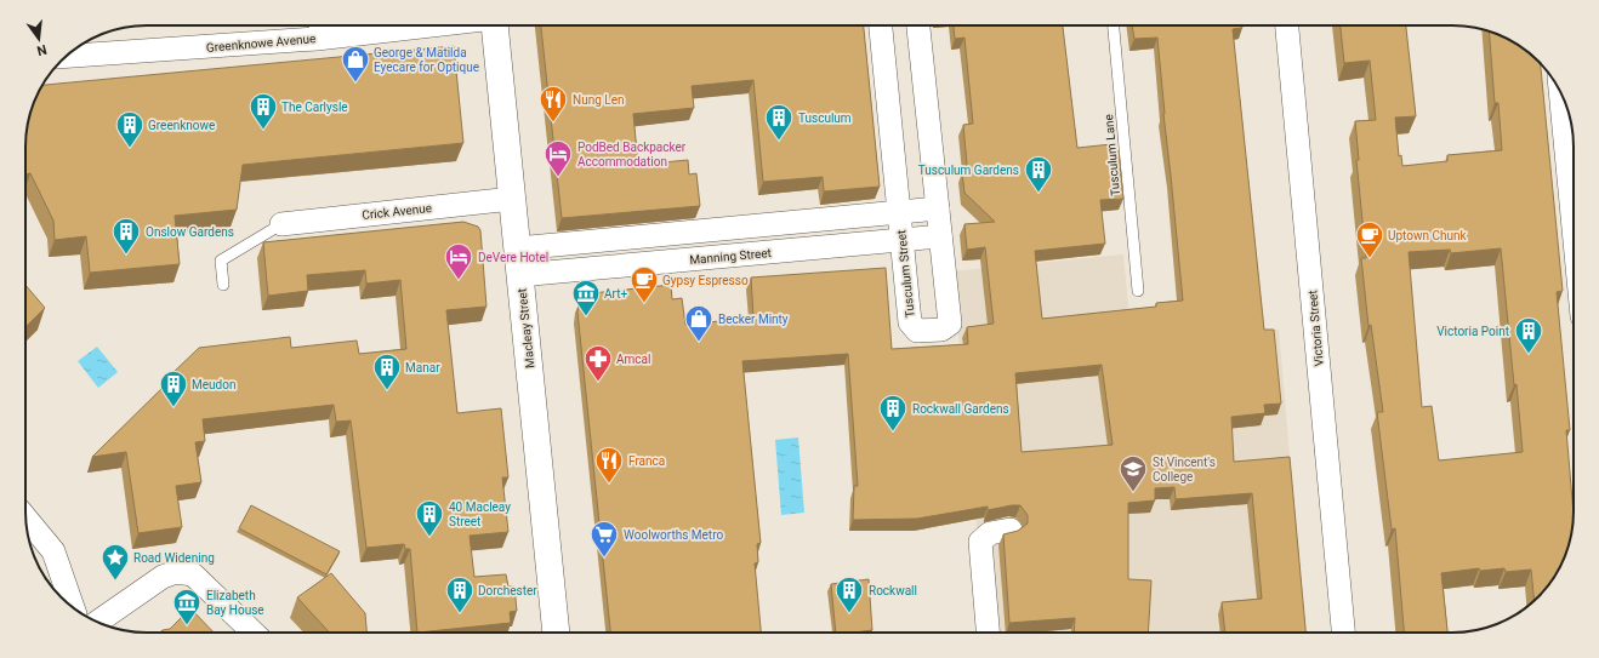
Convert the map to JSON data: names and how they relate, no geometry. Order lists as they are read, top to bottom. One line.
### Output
{"streets":{"street":["Greenknowe Avenue","Crick Avenue","Manning Street","Tusculum Street","Macleay Street","Victoria Street"],"lane":["Tusculum Lane"]},"crossings":[["Crick Avenue","Macleay Street"],["Manning Street","Tusculum Street"],["Manning Street","Macleay Street"]],"places":{"shop":["George & Matilda Eyecare for Optique","Becker Minty"],"restaurant":["Nung Len","Franca"],"building":["The Carlysle","Tusculum","Greenknowe","Tusculum Gardens","Onslow Gardens","Victoria Point","Manar","Meudon","Rockwall Gardens","40 Macleay Street","Dorchester","Rockwall"],"hotel":["PodBed Backpacker Accommodation","DeVere Hotel"],"cafe":["Uptown Chunk","Gypsy Espresso"],"museum":["Art+","Elizabeth Bay House"],"pharmacy":["Amcal"],"school or university":["St Vincent's College"],"supermarket":["Woolworths Metro"],"place":["Road Widening"]},"north":"bottom"}
